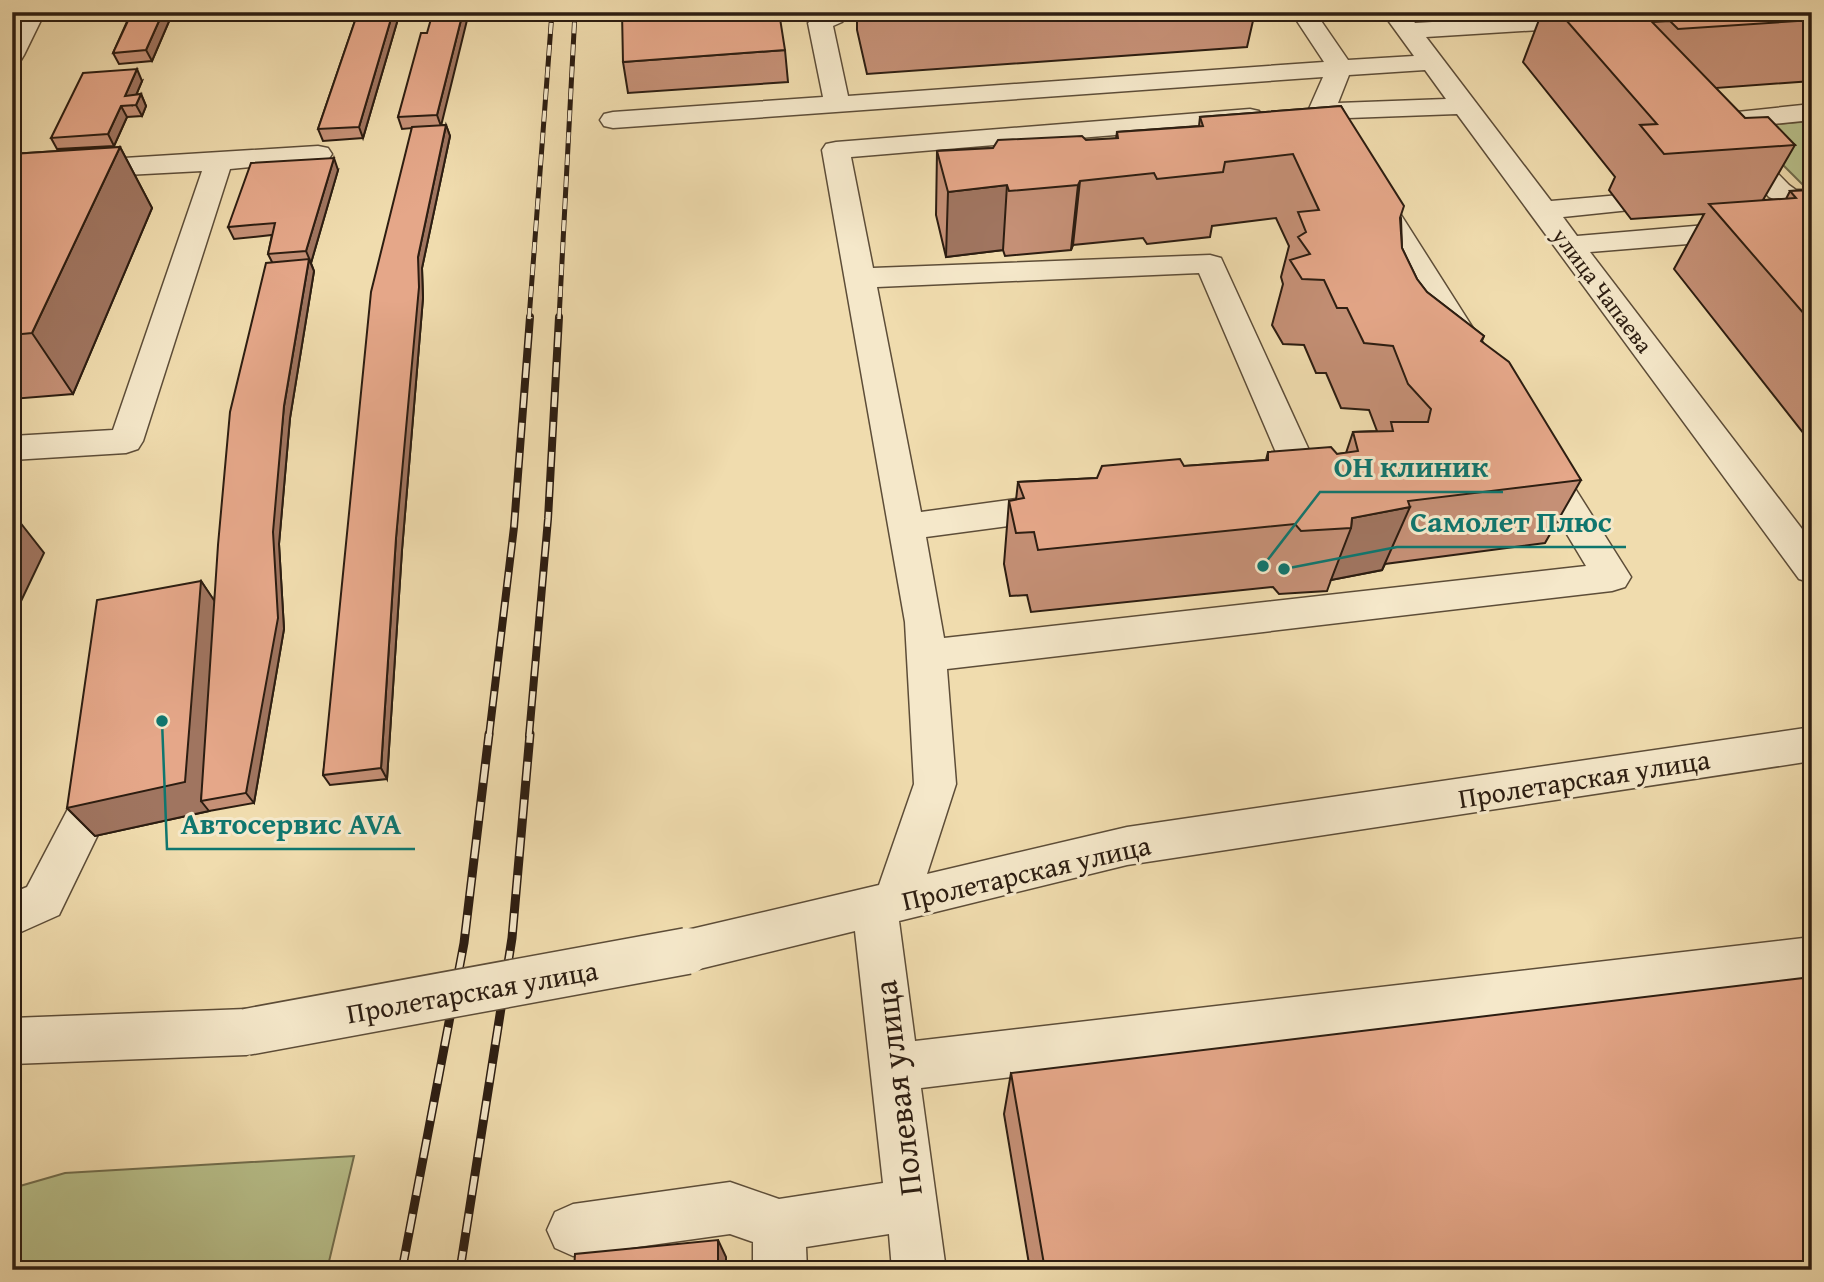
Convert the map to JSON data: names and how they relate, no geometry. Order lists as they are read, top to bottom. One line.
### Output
{"streets":{"street":["улица Чапаева","Пролетарская улица","Полевая улица"]},"crossings":[["Пролетарская улица","Полевая улица"]],"places":["ОН клиник","Самолет Плюс","Автосервис AVA"]}
